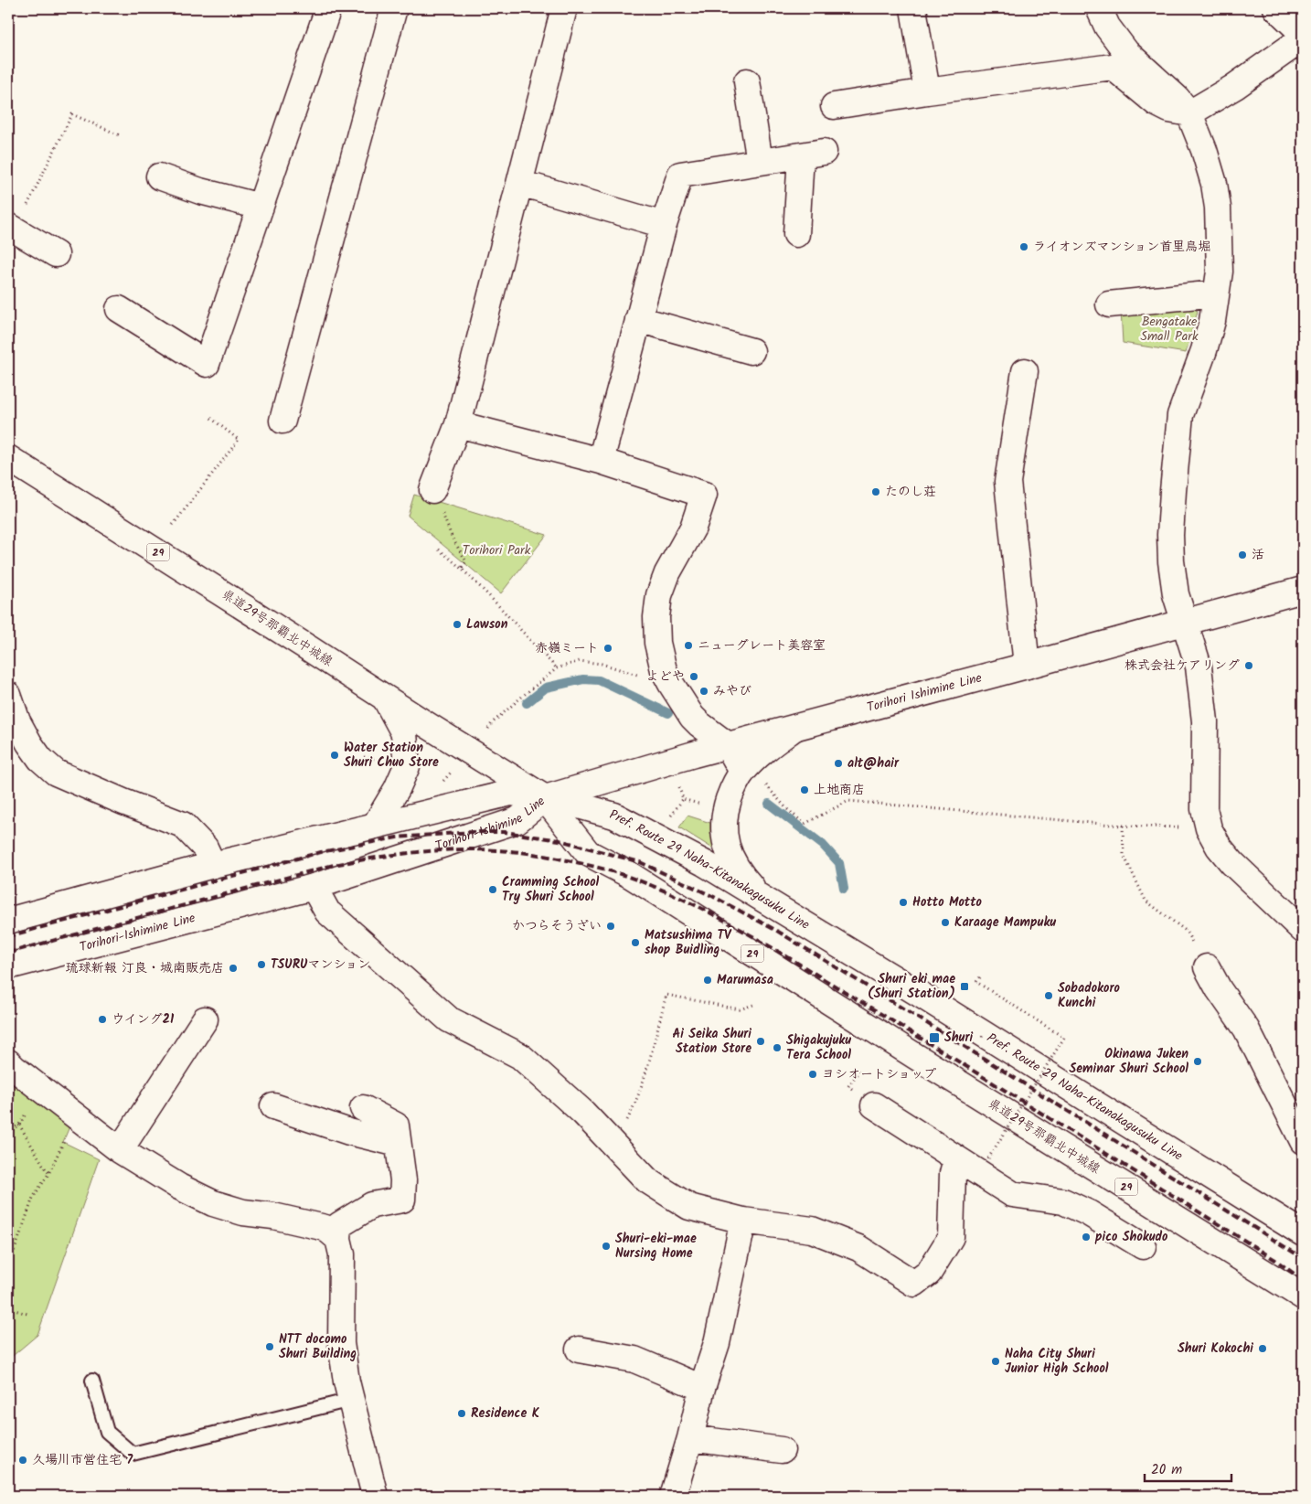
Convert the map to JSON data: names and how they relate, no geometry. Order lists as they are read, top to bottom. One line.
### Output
{"streets":{"street":["29","県道29号那覇北中城線","Torihori Ishimine Line","Torihori-Ishimine Line","Pref. Route 29 Naha-Kitanakagusuku Line"]},"crossings":[["県道29号那覇北中城線","Torihori Ishimine Line"],["県道29号那覇北中城線","Torihori-Ishimine Line"],["県道29号那覇北中城線","Pref. Route 29 Naha-Kitanakagusuku Line"],["Torihori Ishimine Line","Torihori-Ishimine Line"],["Torihori Ishimine Line","Pref. Route 29 Naha-Kitanakagusuku Line"],["Torihori-Ishimine Line","Pref. Route 29 Naha-Kitanakagusuku Line"]],"parks":["Bengatake Small Park","Torihori Park"],"places":{"other":["ライオンズマンション首里鳥堀","たのし荘","活","Lawson","ニューグレート美容室","赤嶺ミート","株式会社ケアリング","よどや","みやび","Water Station Shuri Chuo Store","alt@hair","上地商店","Cramming School Try Shuri School","Hotto Motto","Karaage Mampuku","かつらそうざい","Matsushima TV shop Buidling","TSURUマンション","琉球新報 汀良・城南販売店","Marumasa","Sobadokoro Kunchi","ウイング21","Ai Seika Shuri Station Store","Shigakujuku Tera School","Okinawa Juken Seminar Shuri School","ヨシオートショップ","pico Shokudo","Shuri-eki-mae Nursing Home","NTT docomo Shuri Building","Shuri Kokochi","Naha City Shuri Junior High School","Residence K","久場川市営住宅 7"],"transit":["Shuri eki mae (Shuri Station)","Shuri"]},"scale_bar":"20 m"}
